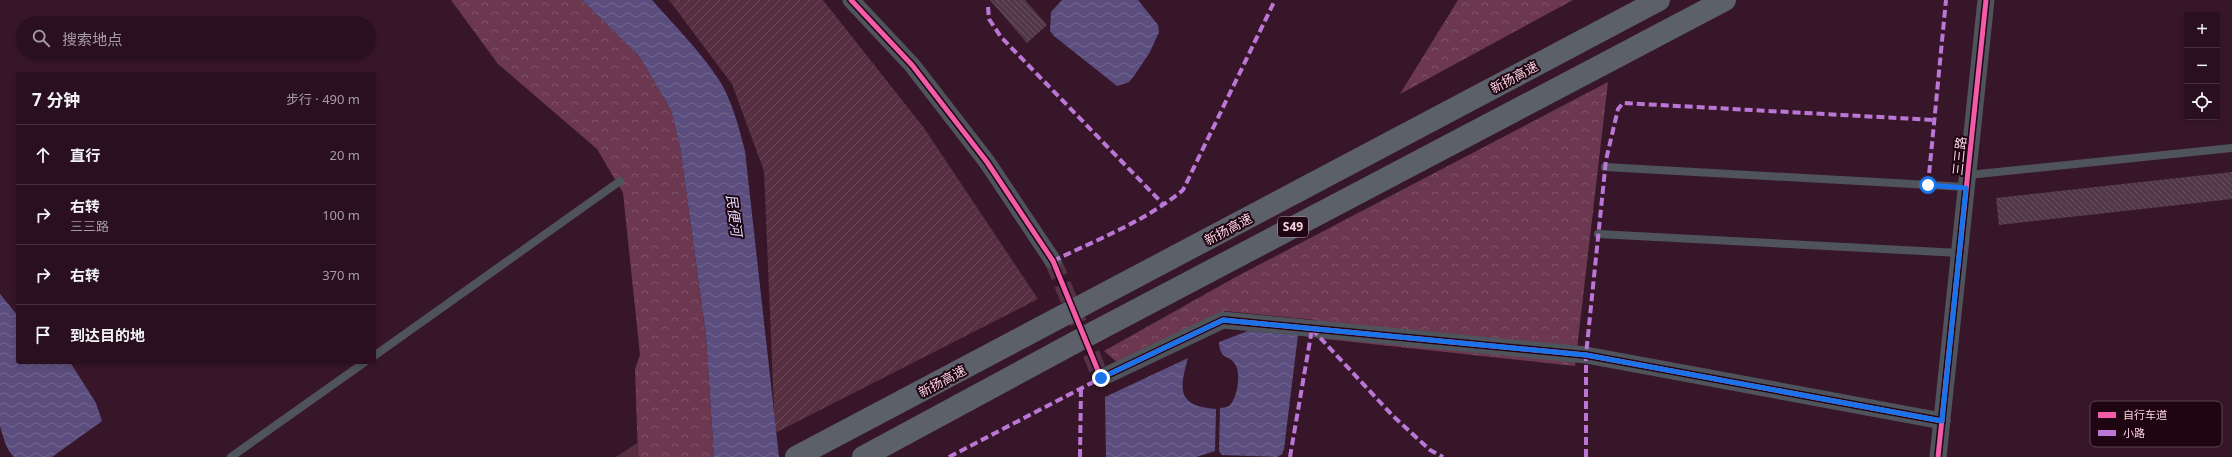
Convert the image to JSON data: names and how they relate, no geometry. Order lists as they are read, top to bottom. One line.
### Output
{"streets":{"highway":["新扬高速","S49"],"street":["三三路"]},"water":["民便河"],"legend":["自行车道","小路"],"page":{"map_buttons":["+","−"],"search":"搜索地点","heading":["7 分钟","步行 · 490 m"],"list":[["直行","20 m"],["右转","三三路","100 m"],["右转","370 m"],"到达目的地"]}}
